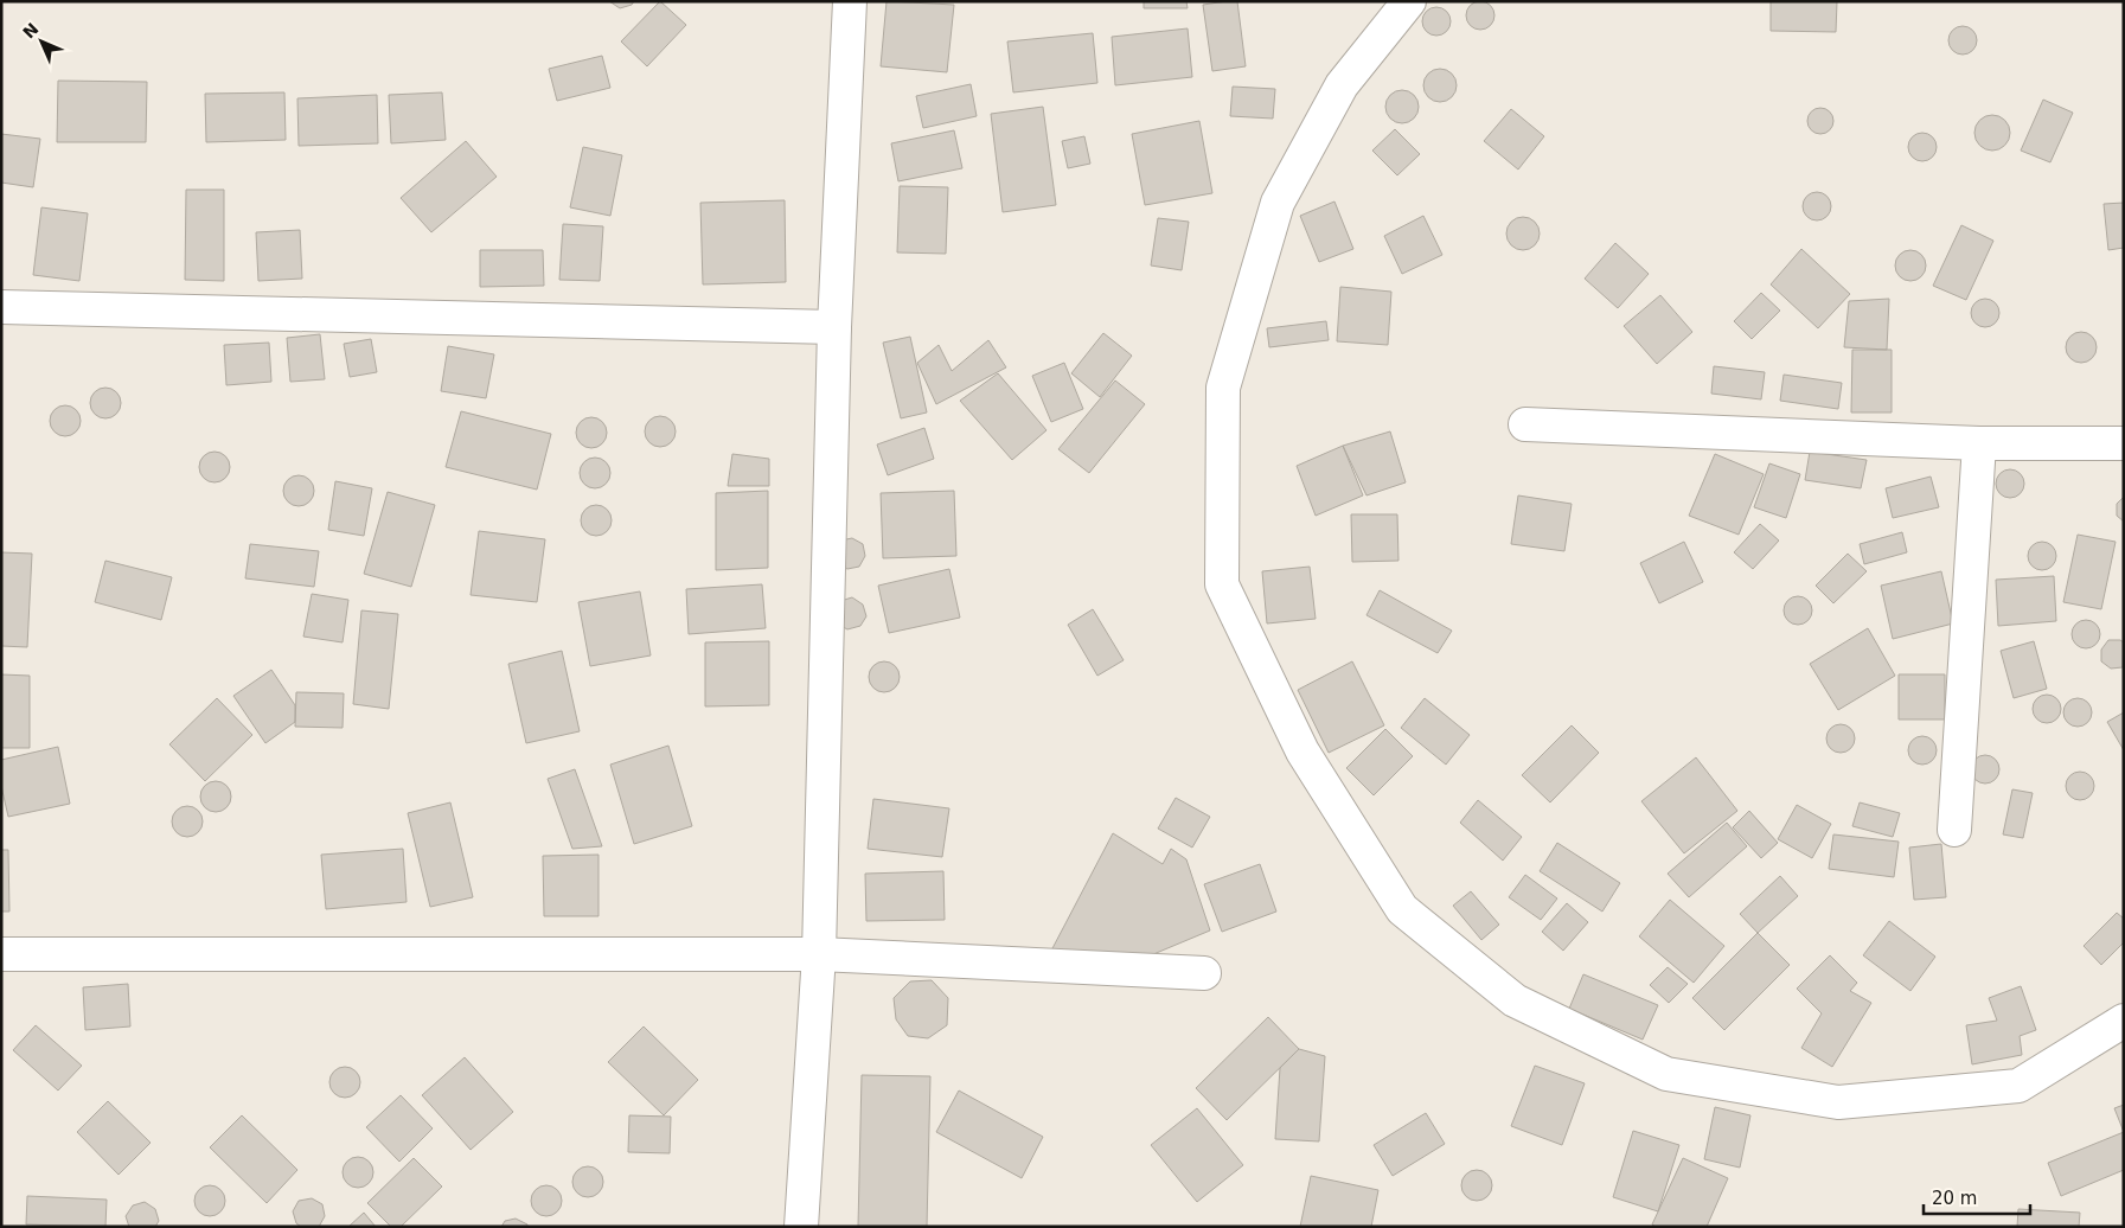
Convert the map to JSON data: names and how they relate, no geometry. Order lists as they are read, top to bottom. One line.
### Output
{"scale_bar":"20 m","north":"top left"}
